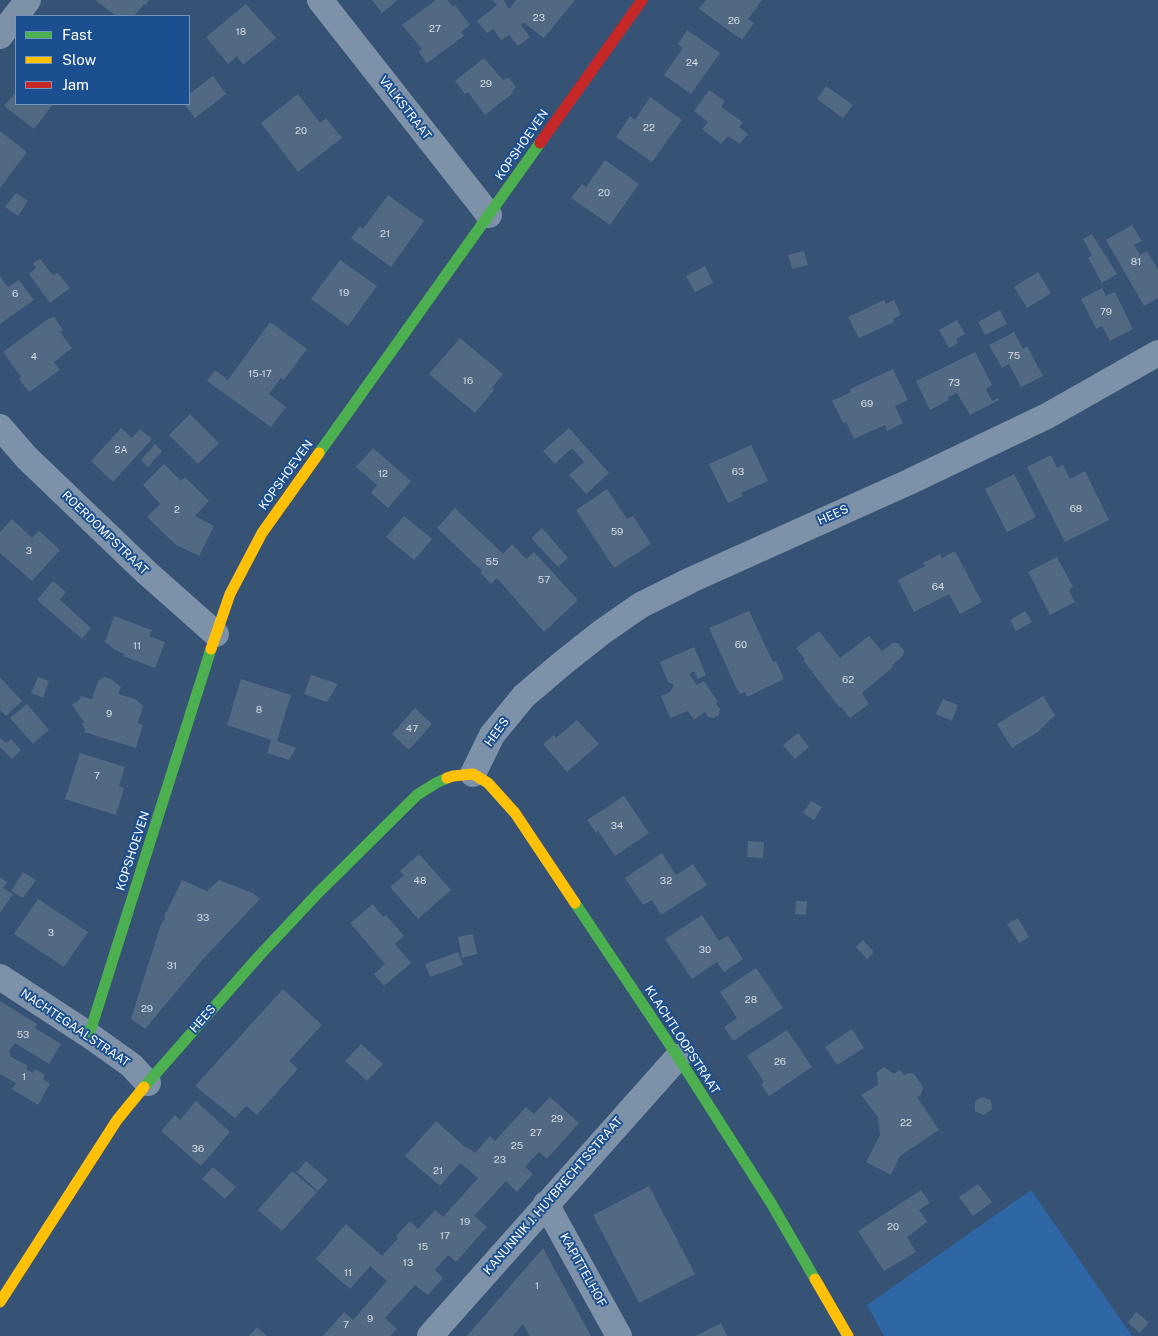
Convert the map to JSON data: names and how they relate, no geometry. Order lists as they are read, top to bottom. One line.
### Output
{"streets":{"main road":["KOPSHOEVEN","HEES","KLACHTLOOPSTRAAT"],"street":["VALKSTRAAT","ROERDOMPSTRAAT","NACHTEGAALSTRAAT","KANUNNIK J. HUYBRECHTSSTRAAT","KAPITTELHOF"]},"crossings":[["VALKSTRAAT","KOPSHOEVEN"],["KOPSHOEVEN","ROERDOMPSTRAAT"],["KOPSHOEVEN","NACHTEGAALSTRAAT"],["HEES","NACHTEGAALSTRAAT"],["HEES","KLACHTLOOPSTRAAT"],["KLACHTLOOPSTRAAT","KANUNNIK J. HUYBRECHTSSTRAAT"],["KANUNNIK J. HUYBRECHTSSTRAAT","KAPITTELHOF"]],"house_numbers":["23","26","27","18","24","29","22","20","20","21","81","19","6","79","75","4","15-17","16","73","69","2A","63","12","68","2","59","3","55","57","64","60","11","62","8","9","47","7","34","48","32","33","3","30","31","28","29","53","26","1","29","22","27","25","36","23","21","19","20","17","15","13","11","1","9","7"],"legend":["Fast","Slow","Jam"]}
